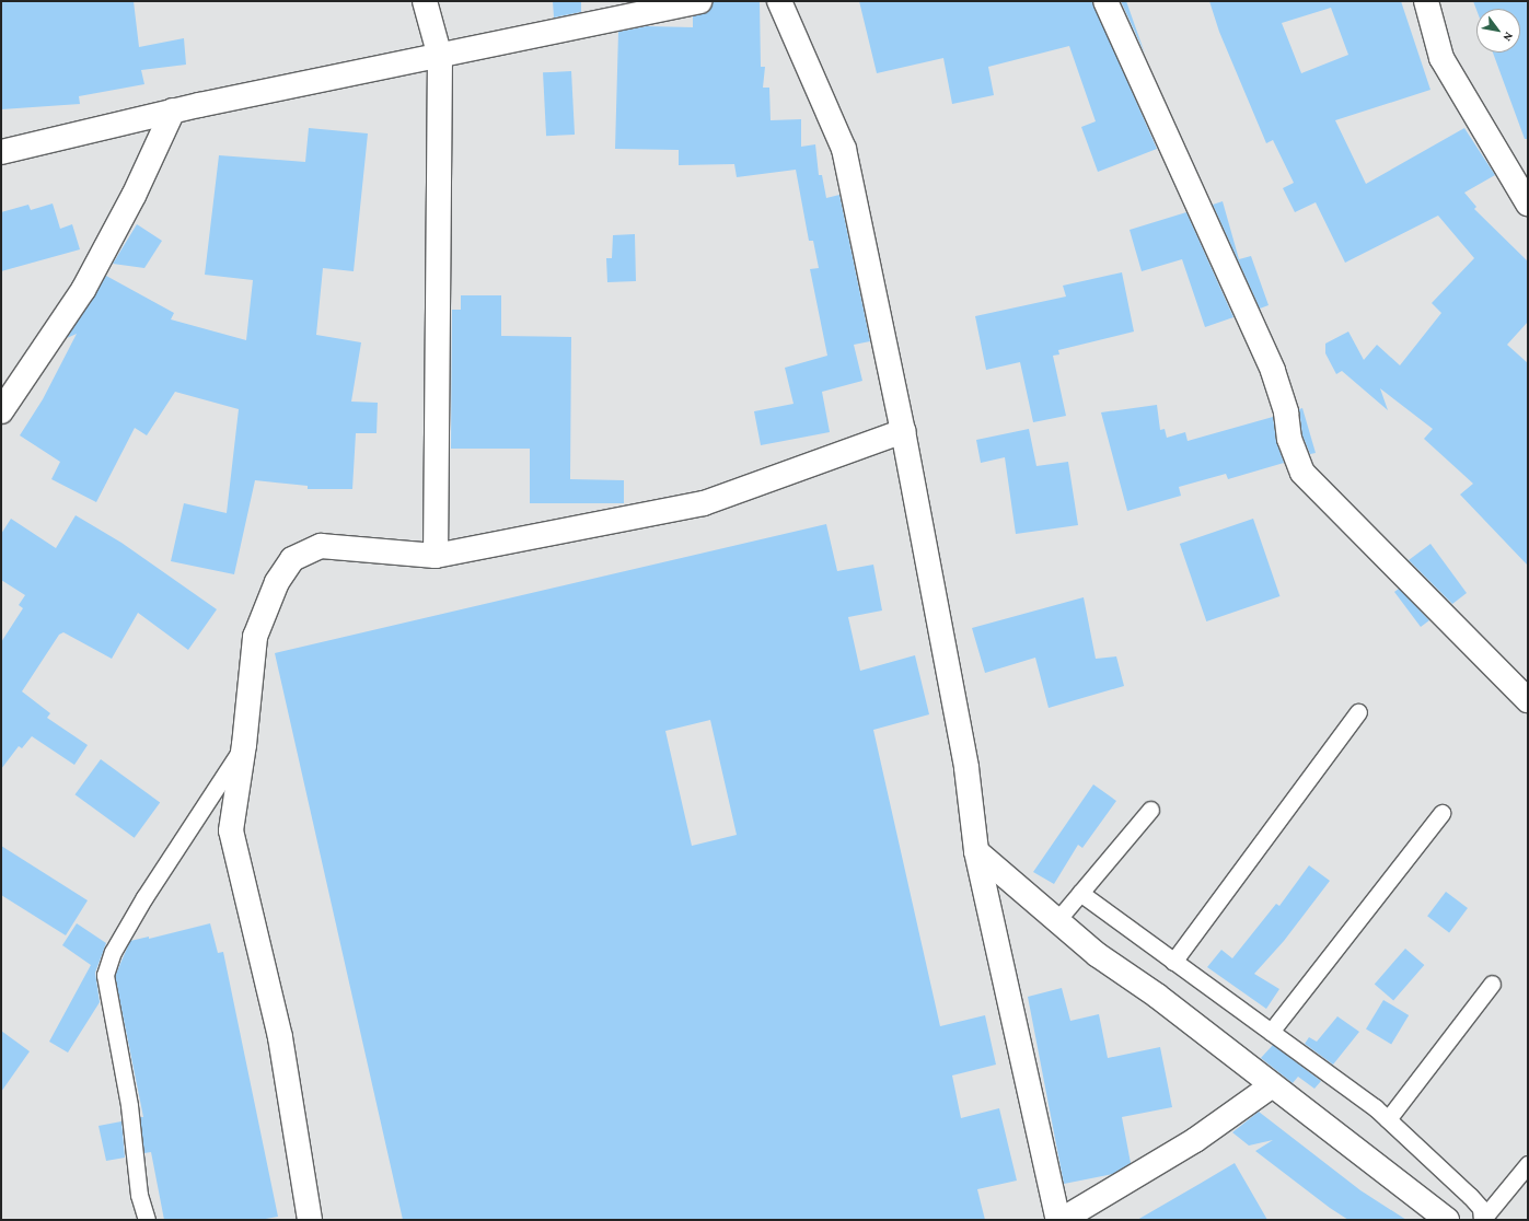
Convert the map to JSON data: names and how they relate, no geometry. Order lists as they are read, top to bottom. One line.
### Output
{"north":"bottom right"}
